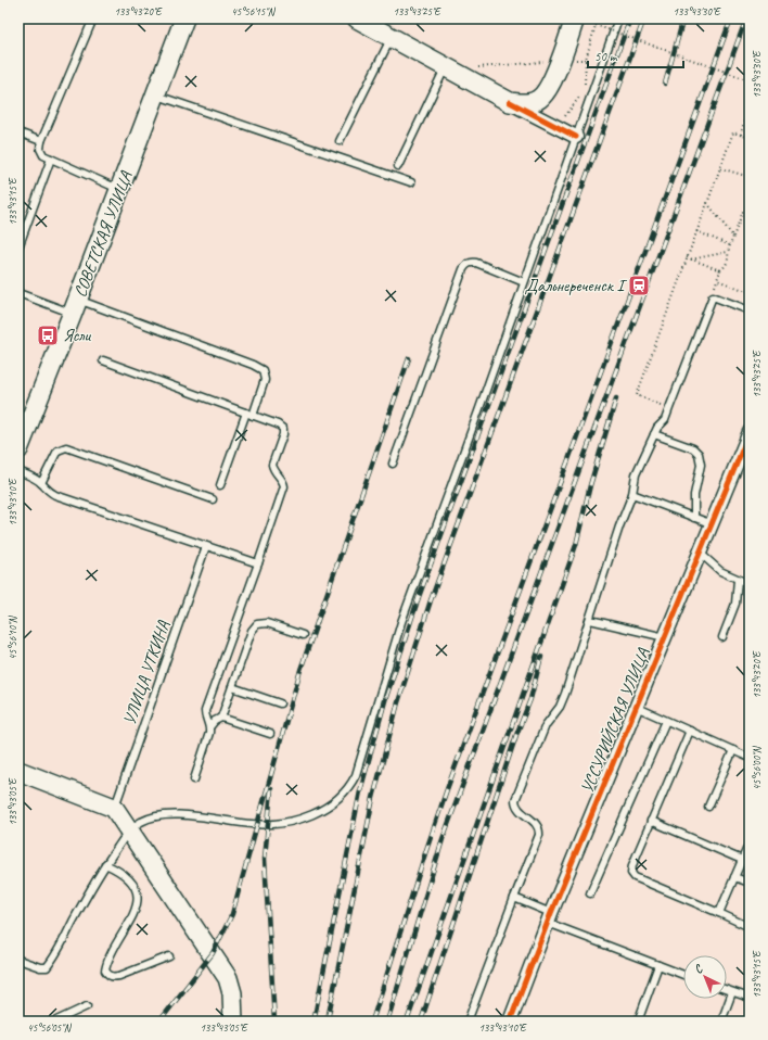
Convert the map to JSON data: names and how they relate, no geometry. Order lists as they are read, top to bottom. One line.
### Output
{"streets":{"main road":["СОВЕТСКАЯ УЛИЦА"],"street":["УССУРИЙСКАЯ УЛИЦА"],"lane":["УЛИЦА УТКИНА"]},"places":{"station":["Дальнереченск I"],"bus stop":["Ясли"]},"scale_bar":"50 m","north":"top left","coordinates":["133°43'20\"E","45°56'15\"N","133°43'25\"E","133°43'30\"E","133°43'15\"E","133°43'10\"E","45°56'10\"N","45°56'00\"N","133°43'05\"E","45°56'05\"N"]}
